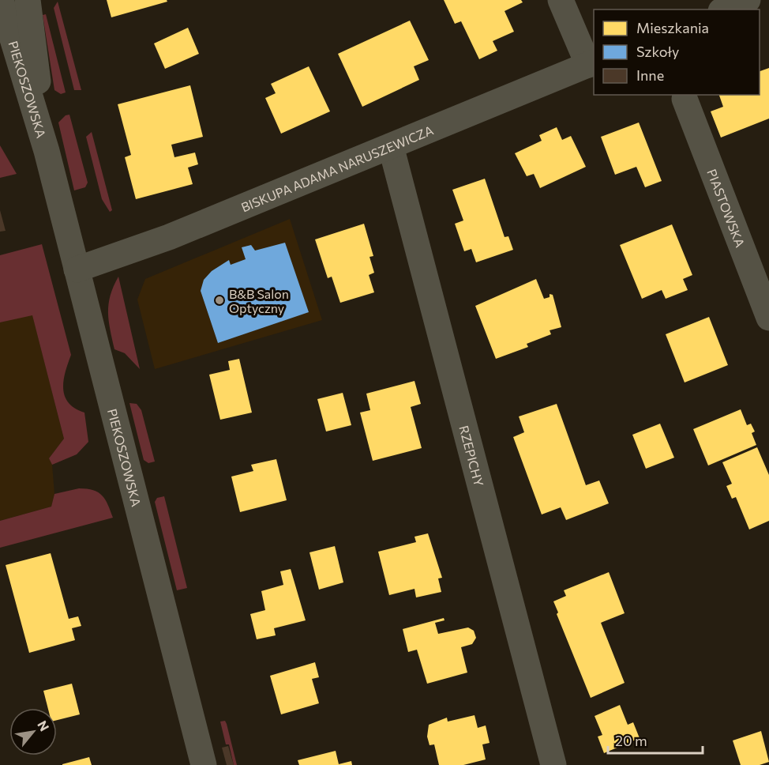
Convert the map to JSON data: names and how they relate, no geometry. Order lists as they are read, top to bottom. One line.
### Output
{"streets":{"street":["PIEKOSZOWSKA","BISKUPA ADAMA NARUSZEWICZA","PIASTOWSKA","RZEPICHY"]},"crossings":[["PIEKOSZOWSKA","BISKUPA ADAMA NARUSZEWICZA"],["BISKUPA ADAMA NARUSZEWICZA","RZEPICHY"]],"places":["B&B Salon Optyczny"],"legend":["Mieszkania","Szkoły","Inne"],"scale_bar":"20 m","north":"top right"}
